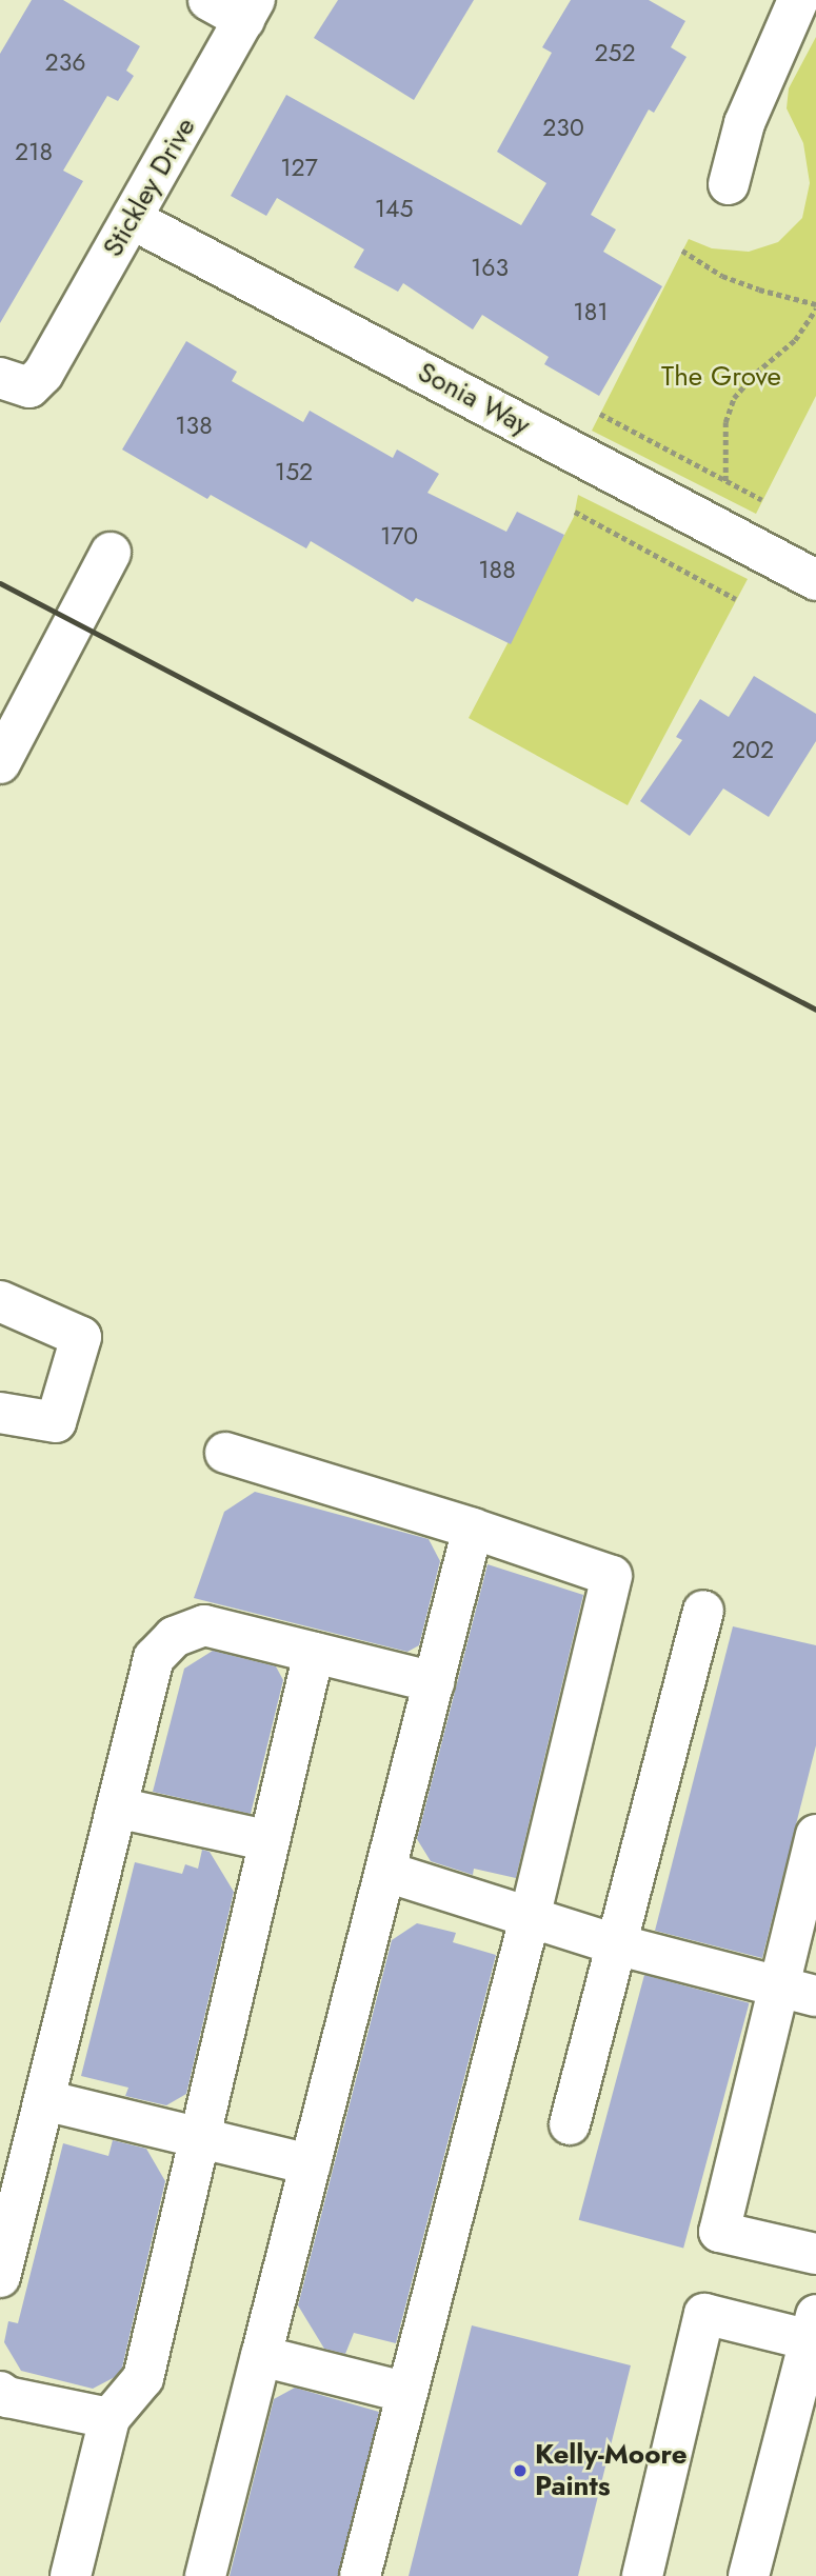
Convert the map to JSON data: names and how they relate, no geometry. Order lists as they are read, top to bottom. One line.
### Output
{"streets":{"street":["Stickley Drive","Sonia Way"]},"crossings":[["Stickley Drive","Sonia Way"]],"parks":["The Grove"],"places":["Kelly-Moore Paints"],"house_numbers":["252","236","230","218","127","145","163","181","138","152","170","188","202"]}
